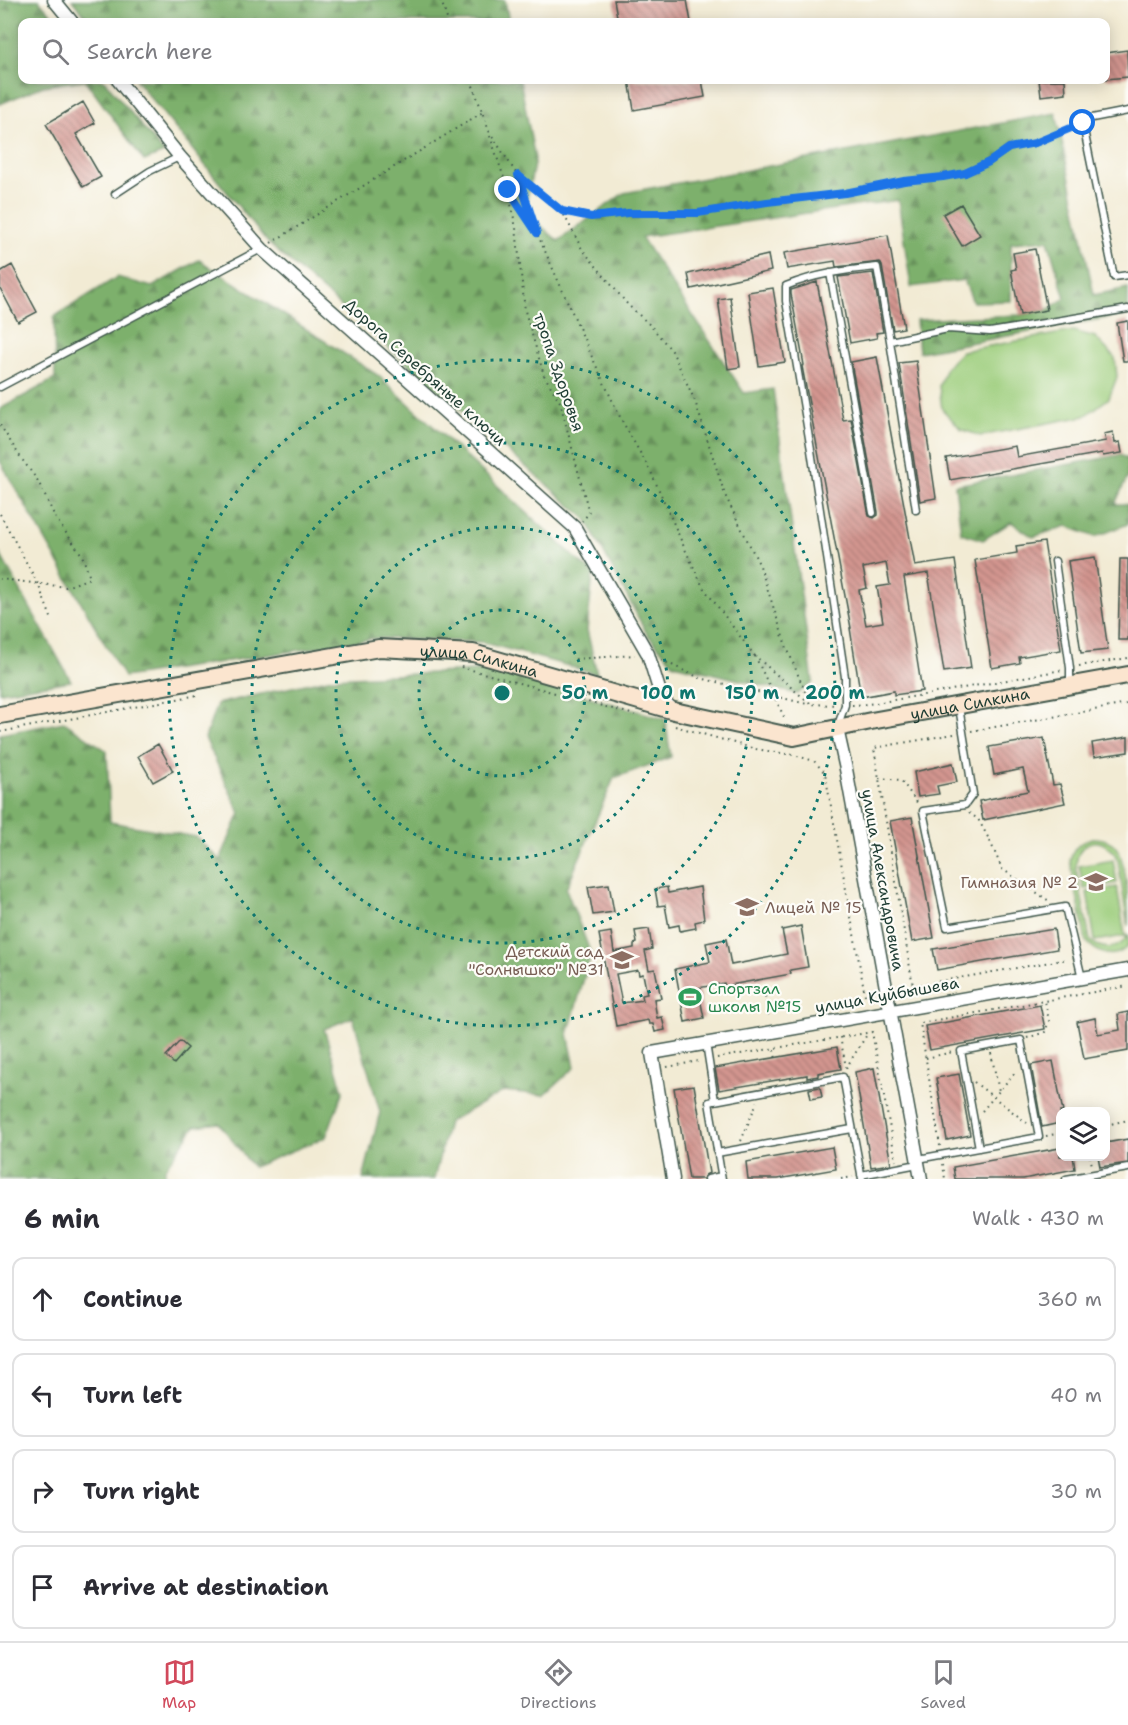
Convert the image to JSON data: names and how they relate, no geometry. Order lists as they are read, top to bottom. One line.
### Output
{"streets":{"main road":["улица Силкина"],"street":["Дорога Серебряные ключи","улица Александровича","улица Куйбышева"],"path":["тропа Здоровья"]},"crossings":[["Дорога Серебряные ключи","тропа Здоровья"],["Дорога Серебряные ключи","улица Силкина"],["улица Силкина","улица Александровича"],["улица Александровича","улица Куйбышева"]],"places":{"school or university":["Гимназия № 2","Лицей № 15","Детский сад \"Солнышко\" №31"],"sports":["Спортзал школы №15"]},"page":{"search":"Search here","heading":["6 min","Walk · 430 m"],"list":[["Continue","360 m"],["Turn left","40 m"],["Turn right","30 m"],"Arrive at destination"],"nav":["Map","Directions","Saved"]},"rings":["50 m","100 m","150 m","200 m"]}
